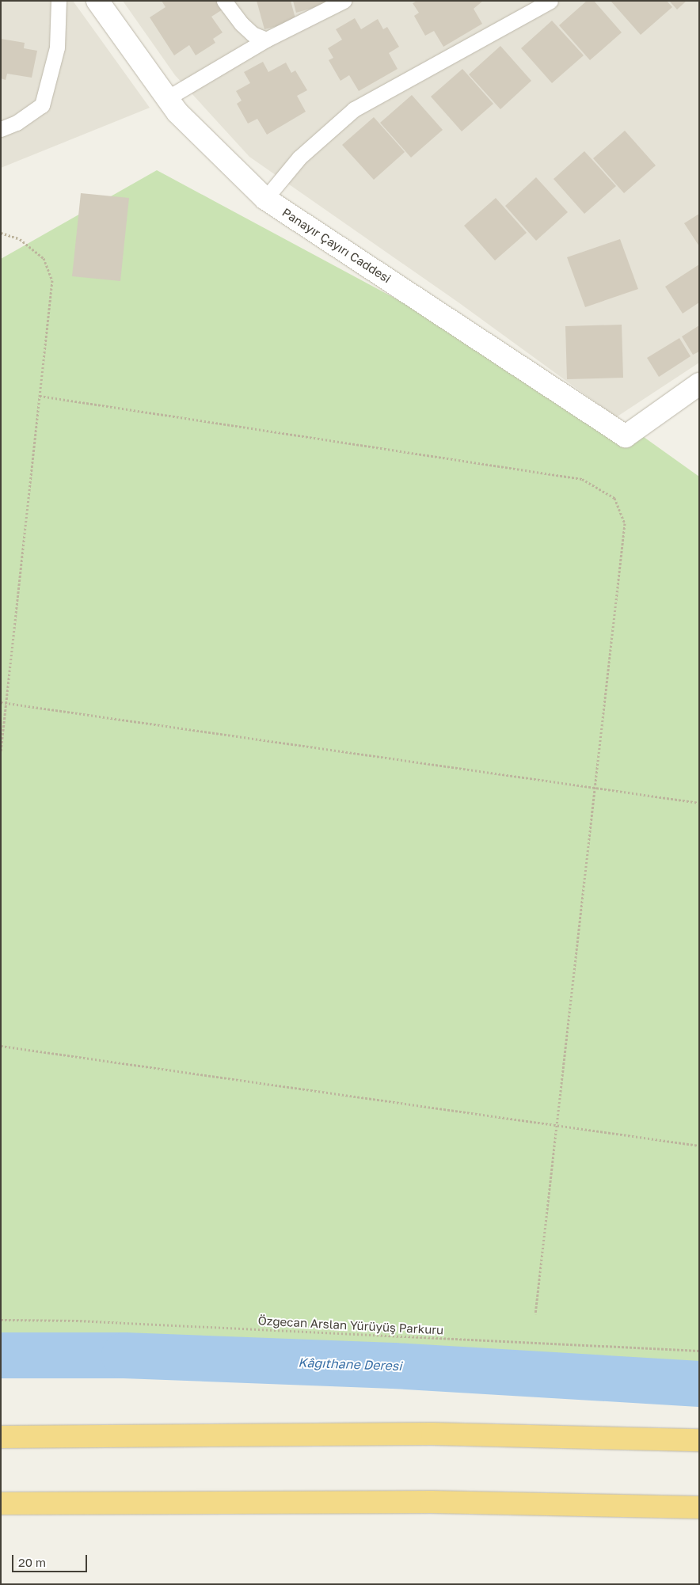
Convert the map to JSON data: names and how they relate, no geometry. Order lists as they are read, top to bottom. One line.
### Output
{"streets":{"street":["Panayır Çayırı Caddesi"],"path":["Özgecan Arslan Yürüyüş Parkuru"]},"water":["Kâğıthane Deresi"],"scale_bar":"20 m"}
